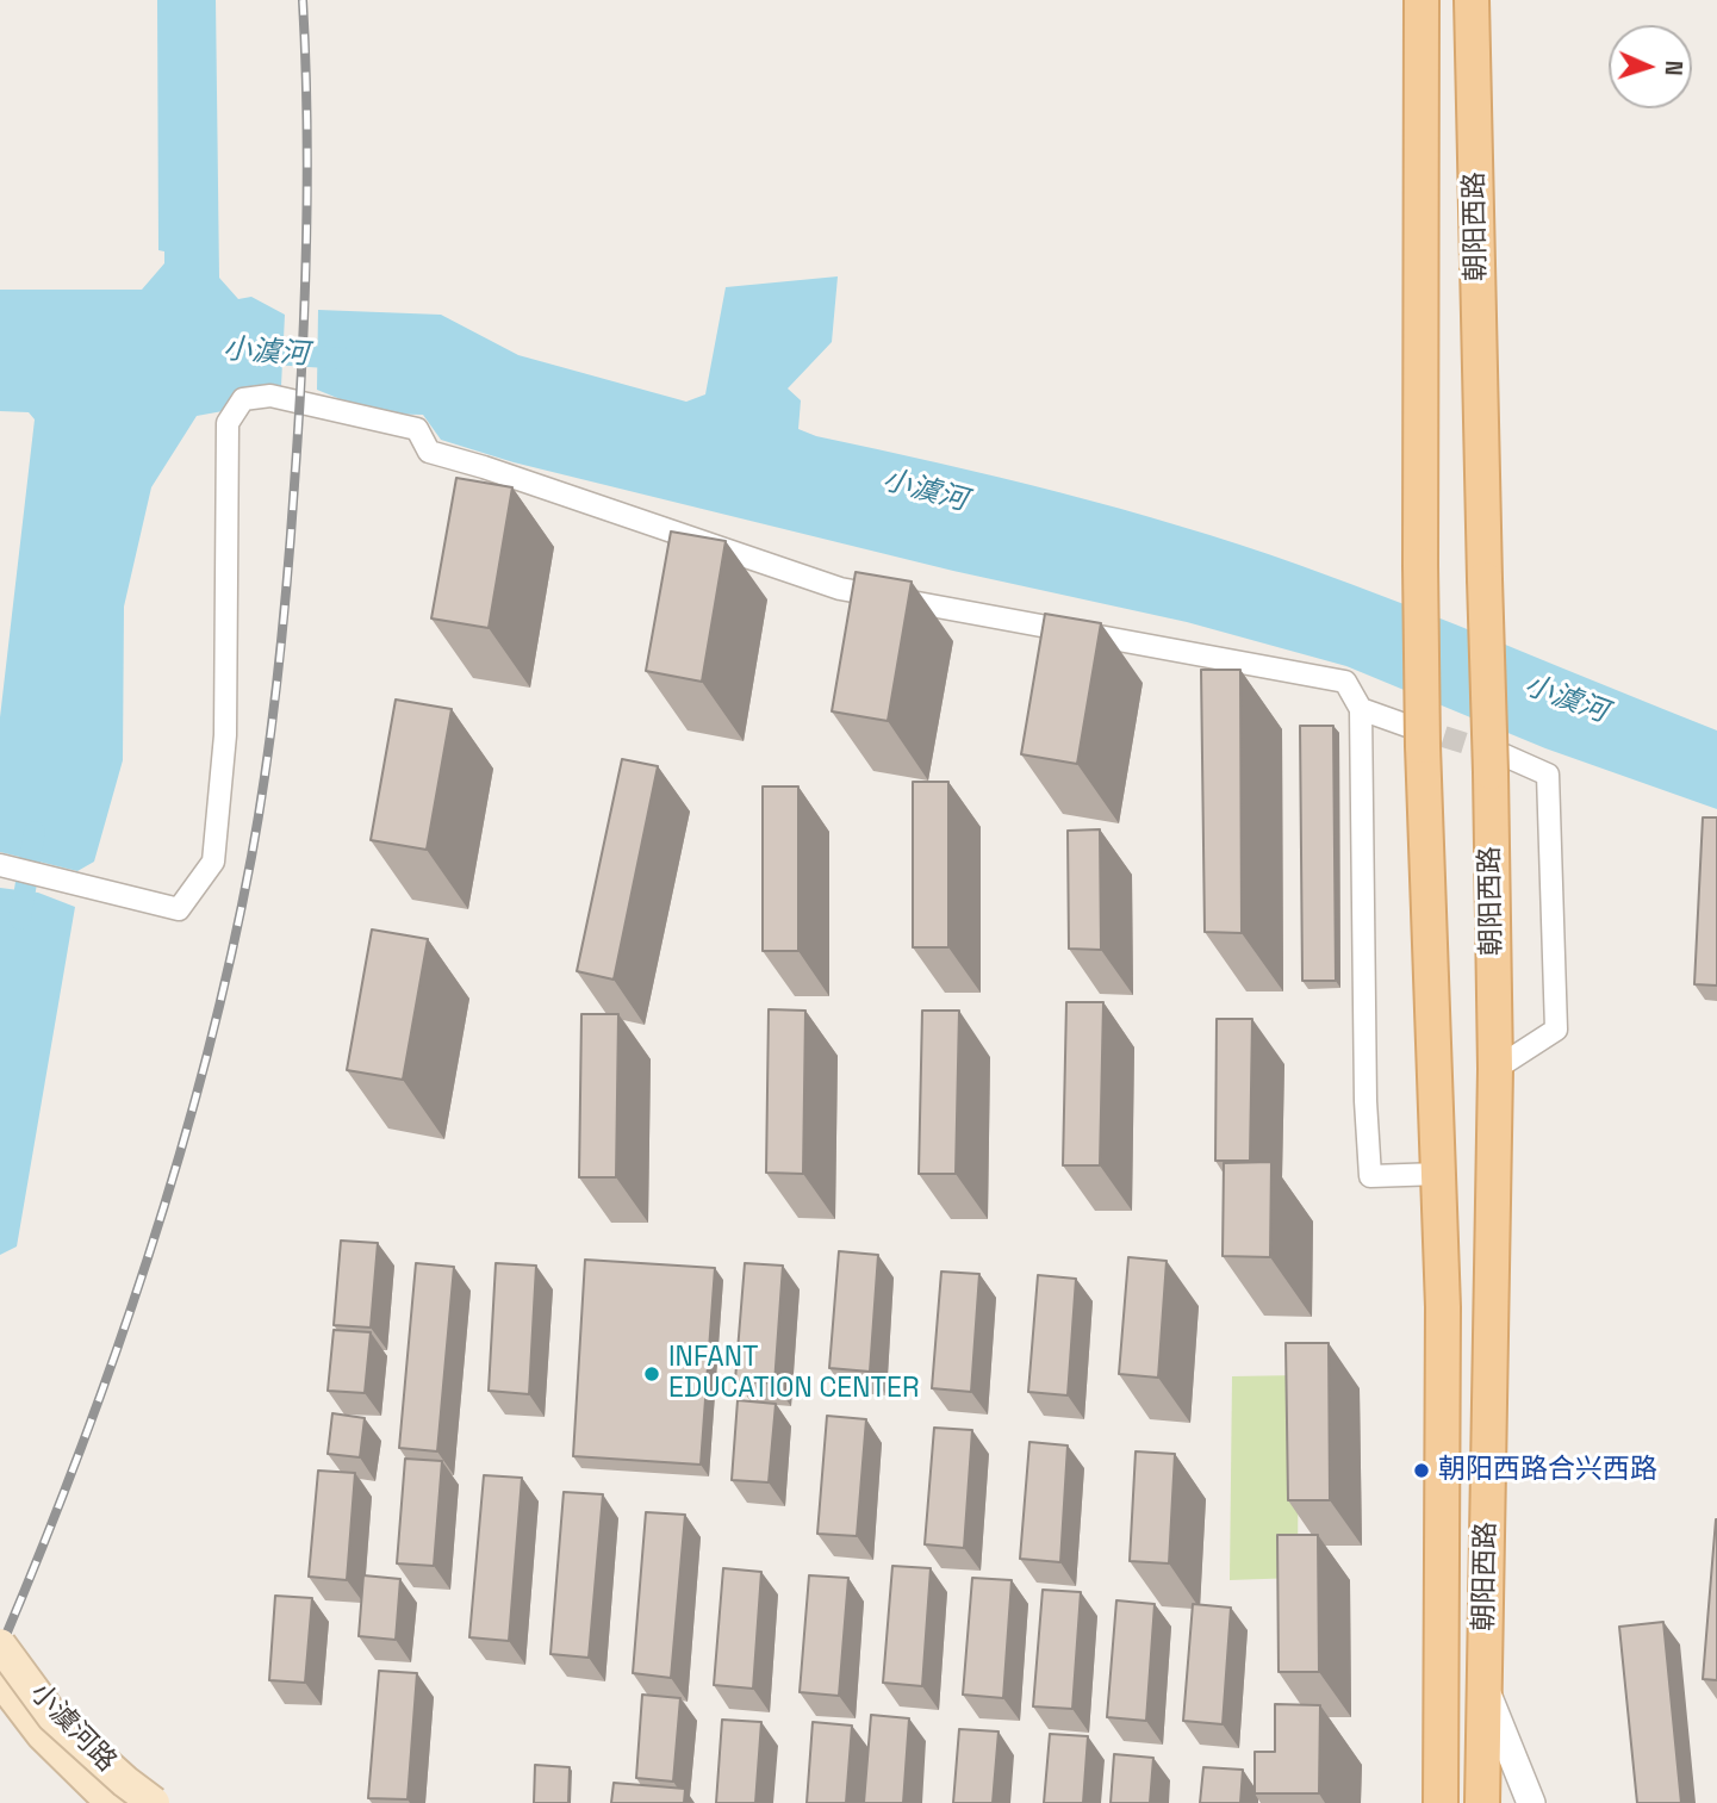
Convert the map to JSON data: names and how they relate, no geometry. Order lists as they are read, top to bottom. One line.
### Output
{"streets":{"main road":["朝阳西路","小澞河路"]},"water":["小澞河"],"places":["INFANT EDUCATION CENTER","朝阳西路合兴西路"],"north":"right"}
